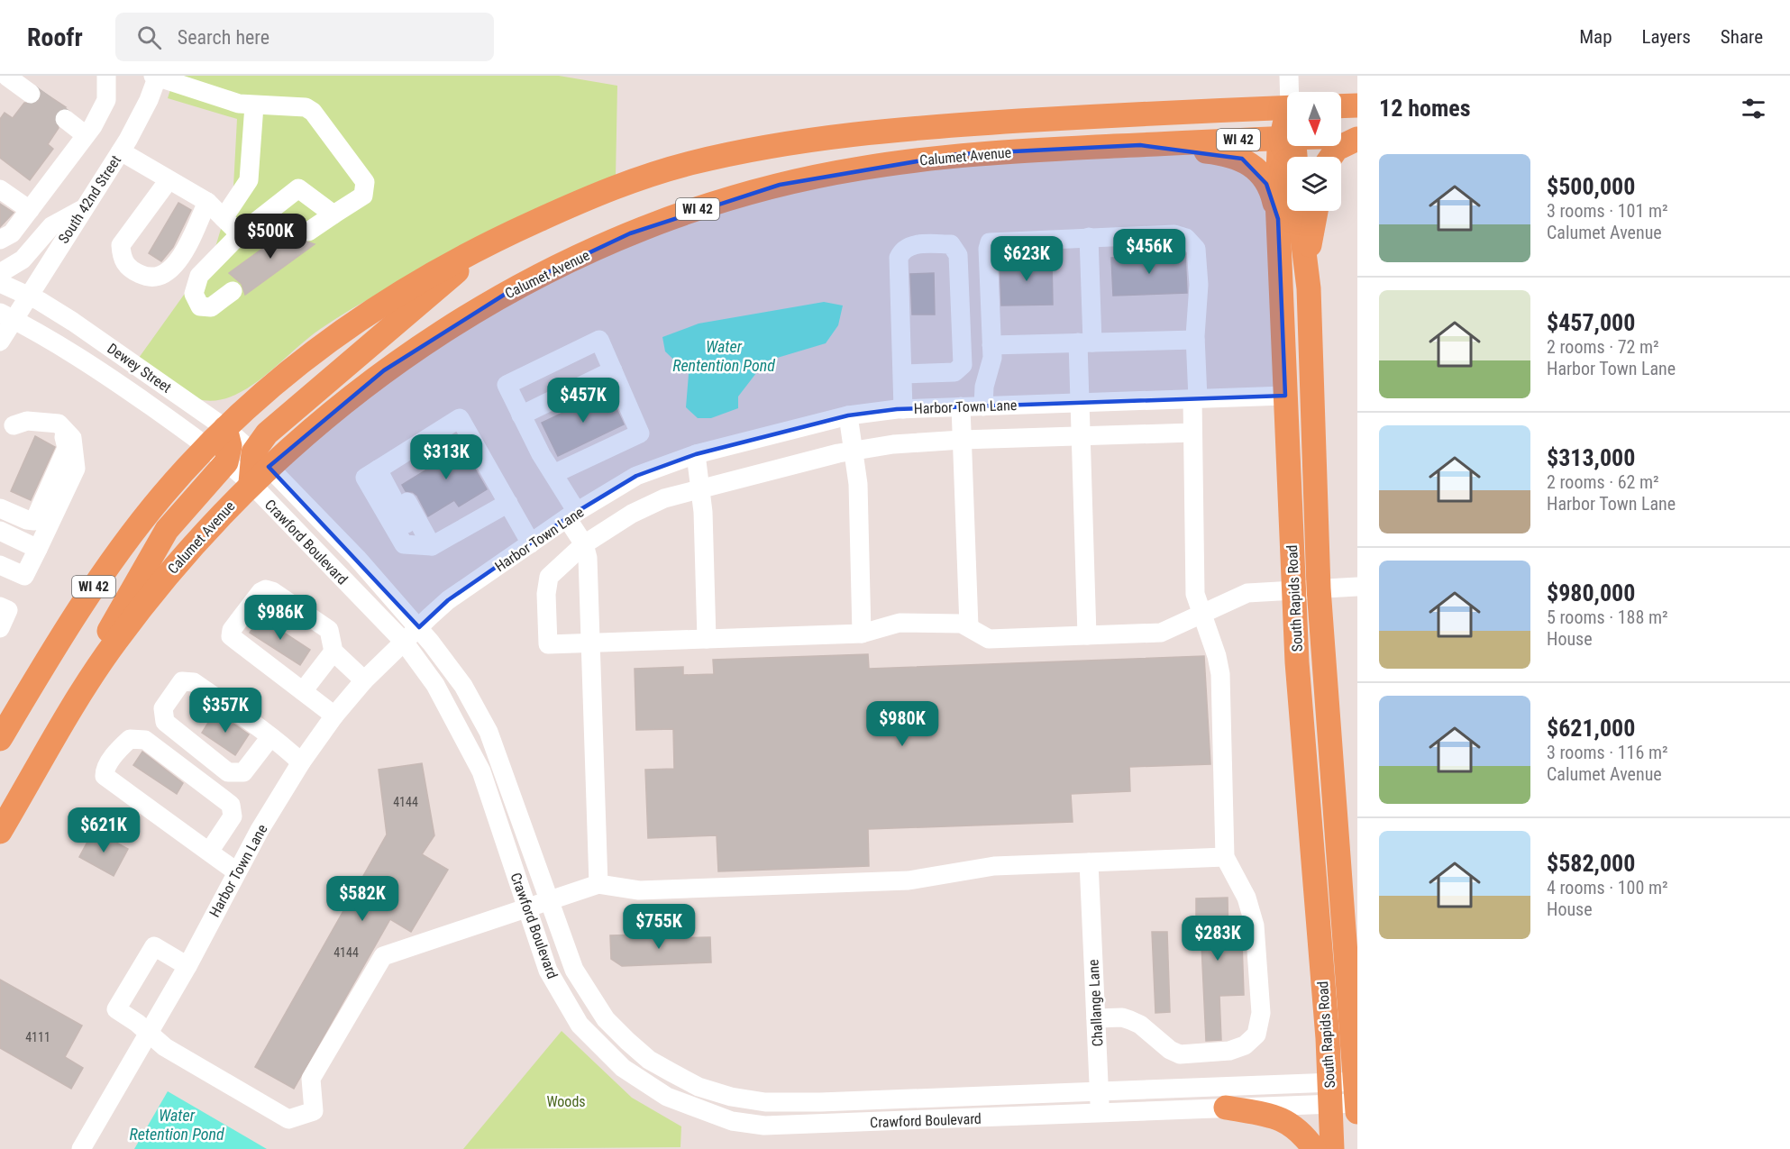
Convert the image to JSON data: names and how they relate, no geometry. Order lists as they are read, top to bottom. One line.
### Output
{"streets":{"main road":["WI 42","Calumet Avenue","South Rapids Road"],"street":["South 42nd Street","Dewey Street","Harbor Town Lane","Crawford Boulevard","Challange Lane"]},"crossings":[["Calumet Avenue","Dewey Street"],["Calumet Avenue","Crawford Boulevard"],["Calumet Avenue","South Rapids Road"],["South 42nd Street","Dewey Street"],["Dewey Street","Crawford Boulevard"],["Harbor Town Lane","Crawford Boulevard"],["Harbor Town Lane","South Rapids Road"],["Crawford Boulevard","South Rapids Road"],["Crawford Boulevard","Challange Lane"]],"water":["Water Rentention Pond","Water Retention Pond"],"parks":["Woods"],"house_numbers":["4144","4144","4111"],"north":"bottom","page":{"header":"Roofr","search":"Search here","nav":["Map","Layers","Share"],"heading":"12 homes","list":[{"name":"$500,000","note":"3 rooms · 101 m² · Calumet Avenue"},{"name":"$457,000","note":"2 rooms · 72 m² · Harbor Town Lane"},{"name":"$313,000","note":"2 rooms · 62 m² · Harbor Town Lane"},{"name":"$980,000","note":"5 rooms · 188 m² · House"},{"name":"$621,000","note":"3 rooms · 116 m² · Calumet Avenue"},{"name":"$582,000","note":"4 rooms · 100 m² · House"}],"price":["$500K","$456K","$623K","$457K","$313K","$986K","$357K","$980K","$621K","$582K","$755K","$283K"]}}
